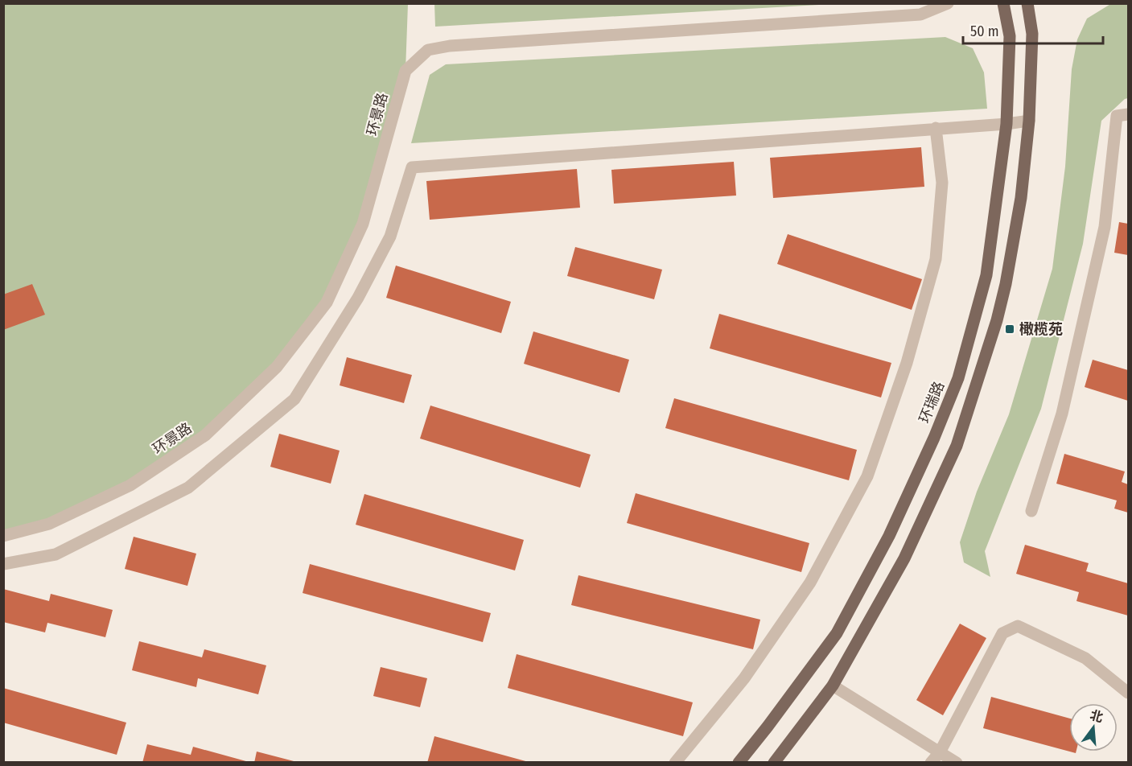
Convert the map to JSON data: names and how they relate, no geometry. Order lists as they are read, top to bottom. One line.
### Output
{"streets":{"main road":["环瑞路"],"street":["环景路"]},"places":{"transit":["橄榄苑"]},"scale_bar":"50 m","north":"top"}
